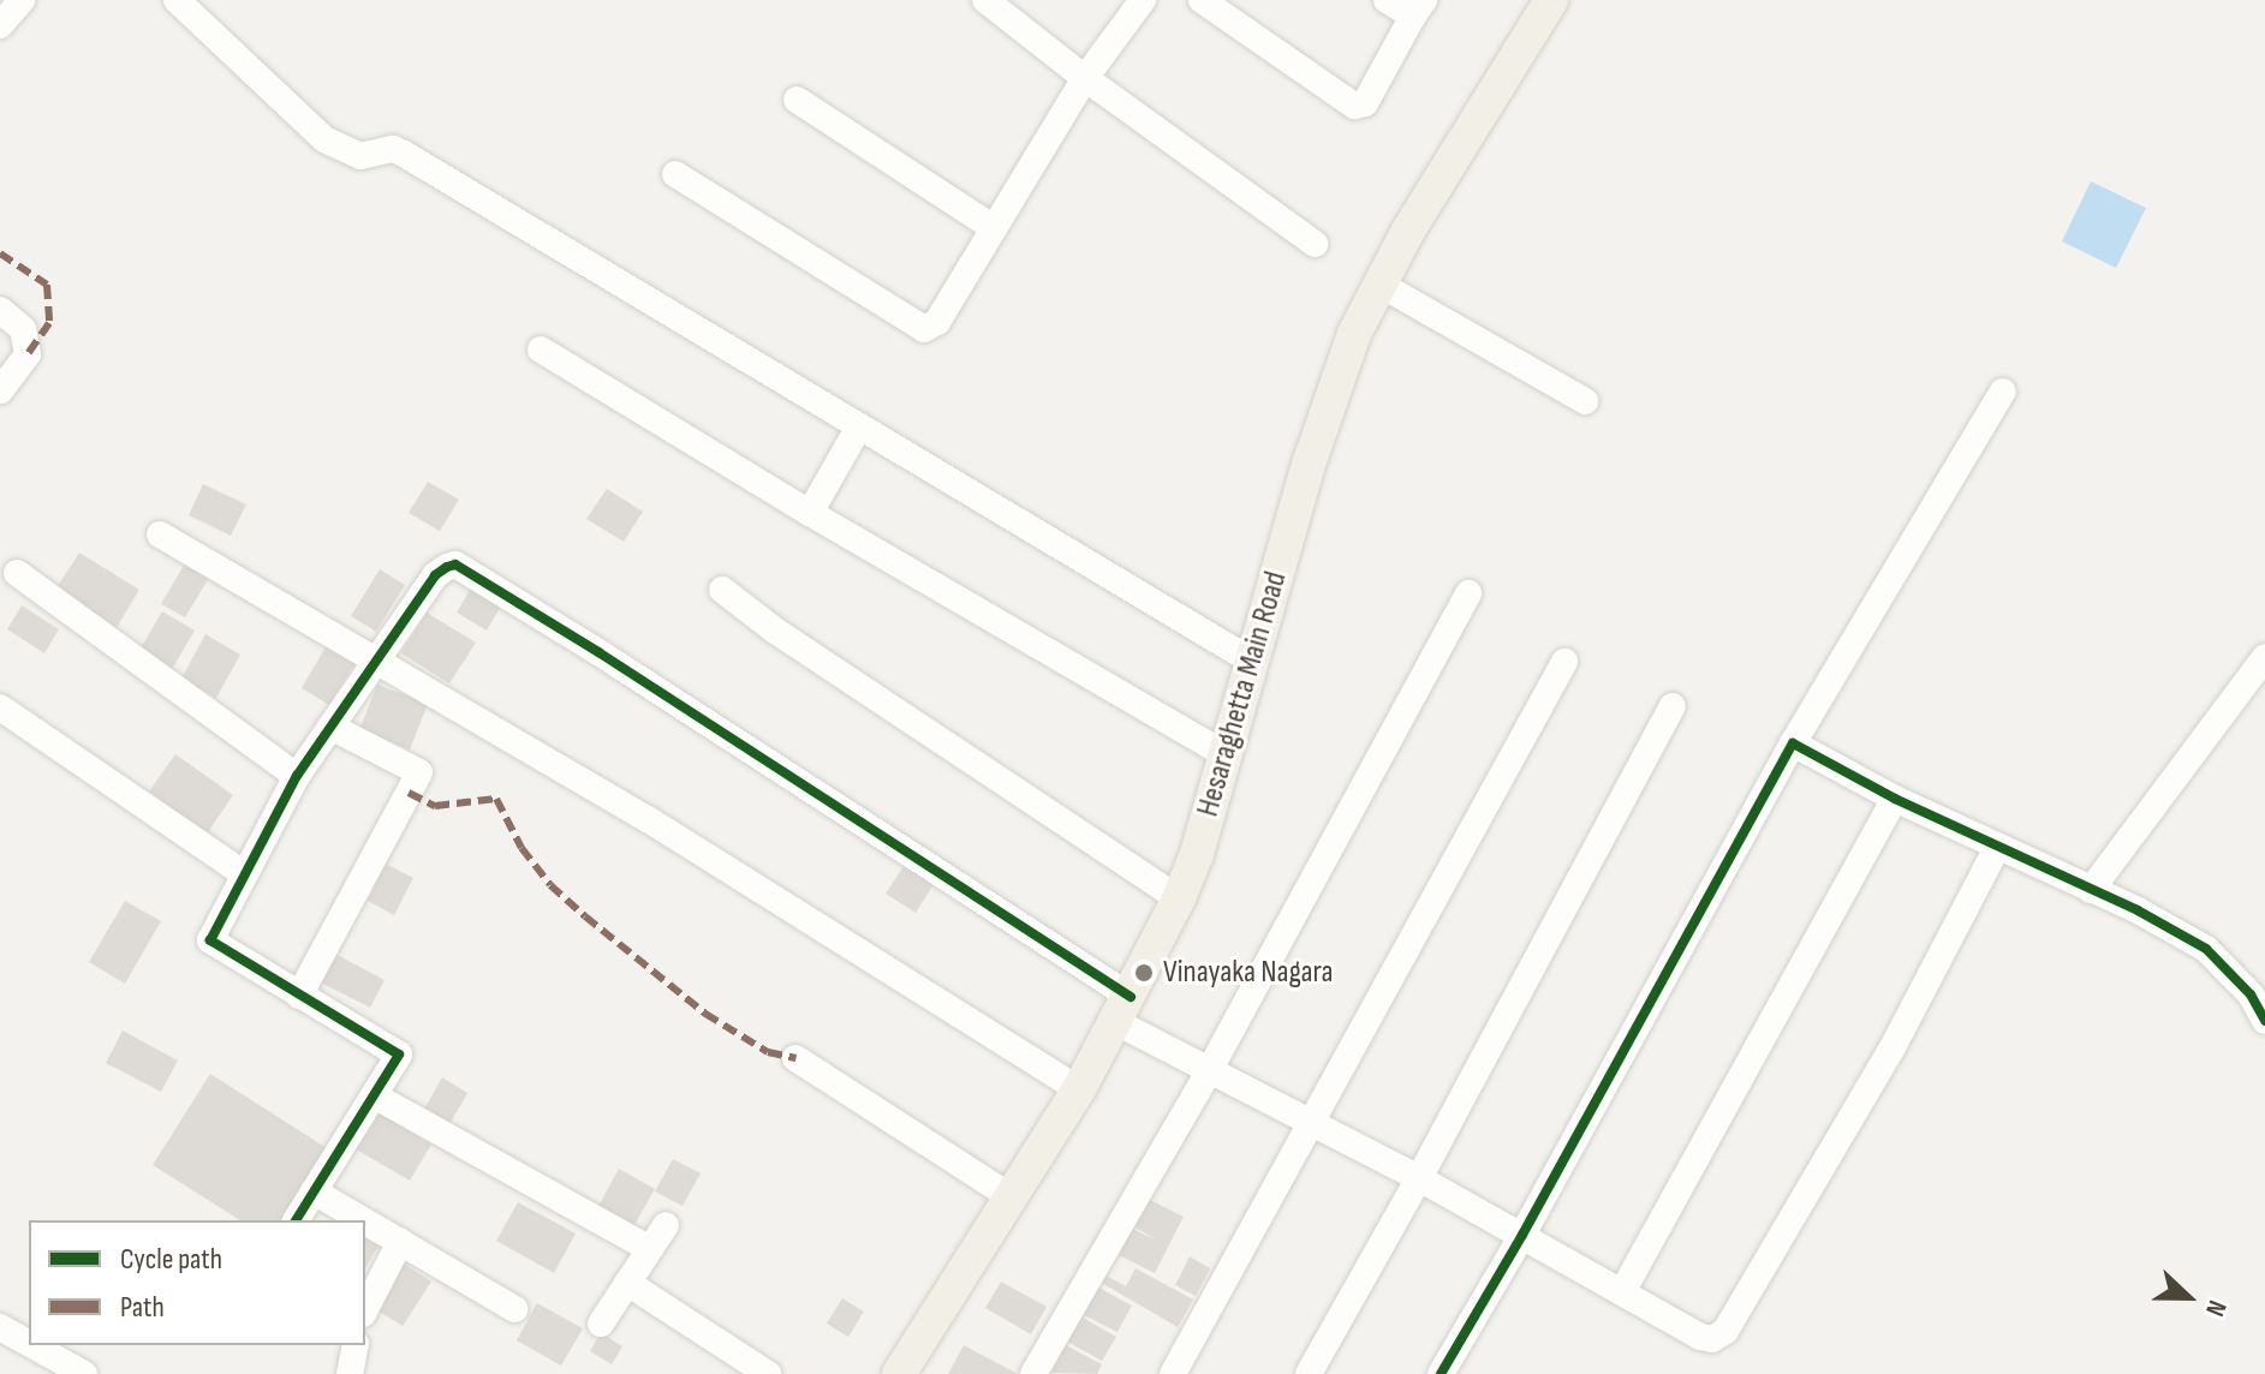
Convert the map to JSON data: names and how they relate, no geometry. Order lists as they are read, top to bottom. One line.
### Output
{"streets":{"main road":["Hesaraghetta Main Road"]},"places":["Vinayaka Nagara"],"legend":["Cycle path","Path"],"north":"right"}
